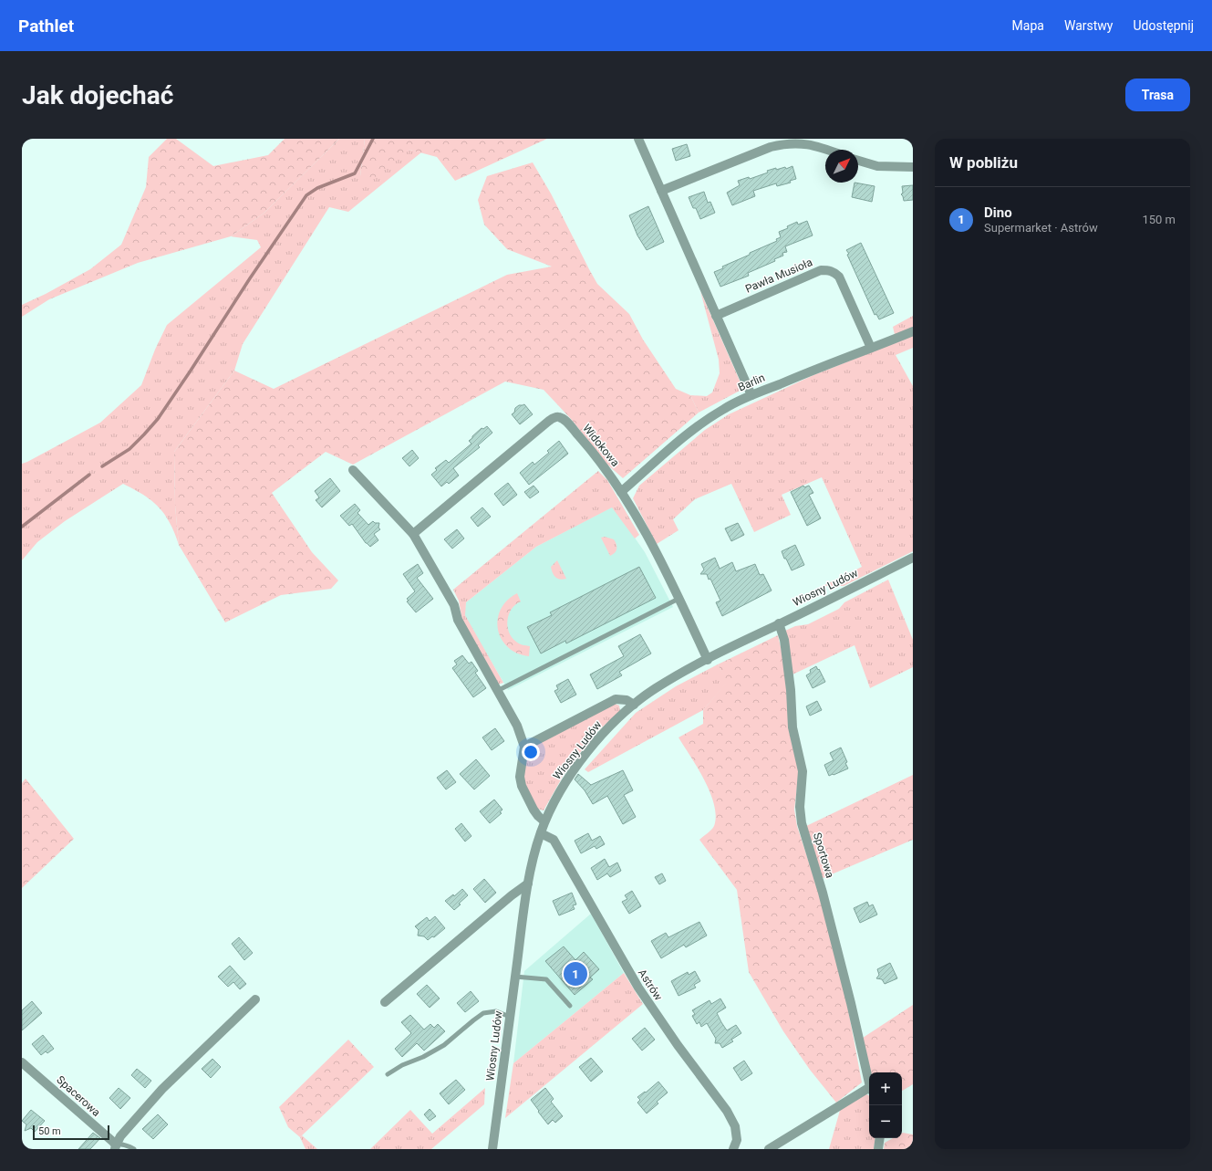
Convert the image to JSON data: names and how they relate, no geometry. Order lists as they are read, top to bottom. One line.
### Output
{"streets":{"street":["Pawła Musioła","Barlin","Widokowa","Wiosny Ludów","Sportowa","Astrów","Spacerowa"]},"crossings":[["Pawła Musioła","Barlin"],["Barlin","Widokowa"],["Widokowa","Wiosny Ludów"],["Wiosny Ludów","Sportowa"],["Wiosny Ludów","Astrów"]],"scale_bar":"50 m","north":"top right","page":{"header":"Pathlet","nav":["Mapa","Warstwy","Udostępnij"],"buttons":"Trasa","title":"Jak dojechać","heading":"W pobliżu","list":[{"mark":"1","name":"Dino","note":"Supermarket · Astrów","value":"150 m"}],"pins":"1","map_buttons":["+","−"],"scale":"50 m"}}
